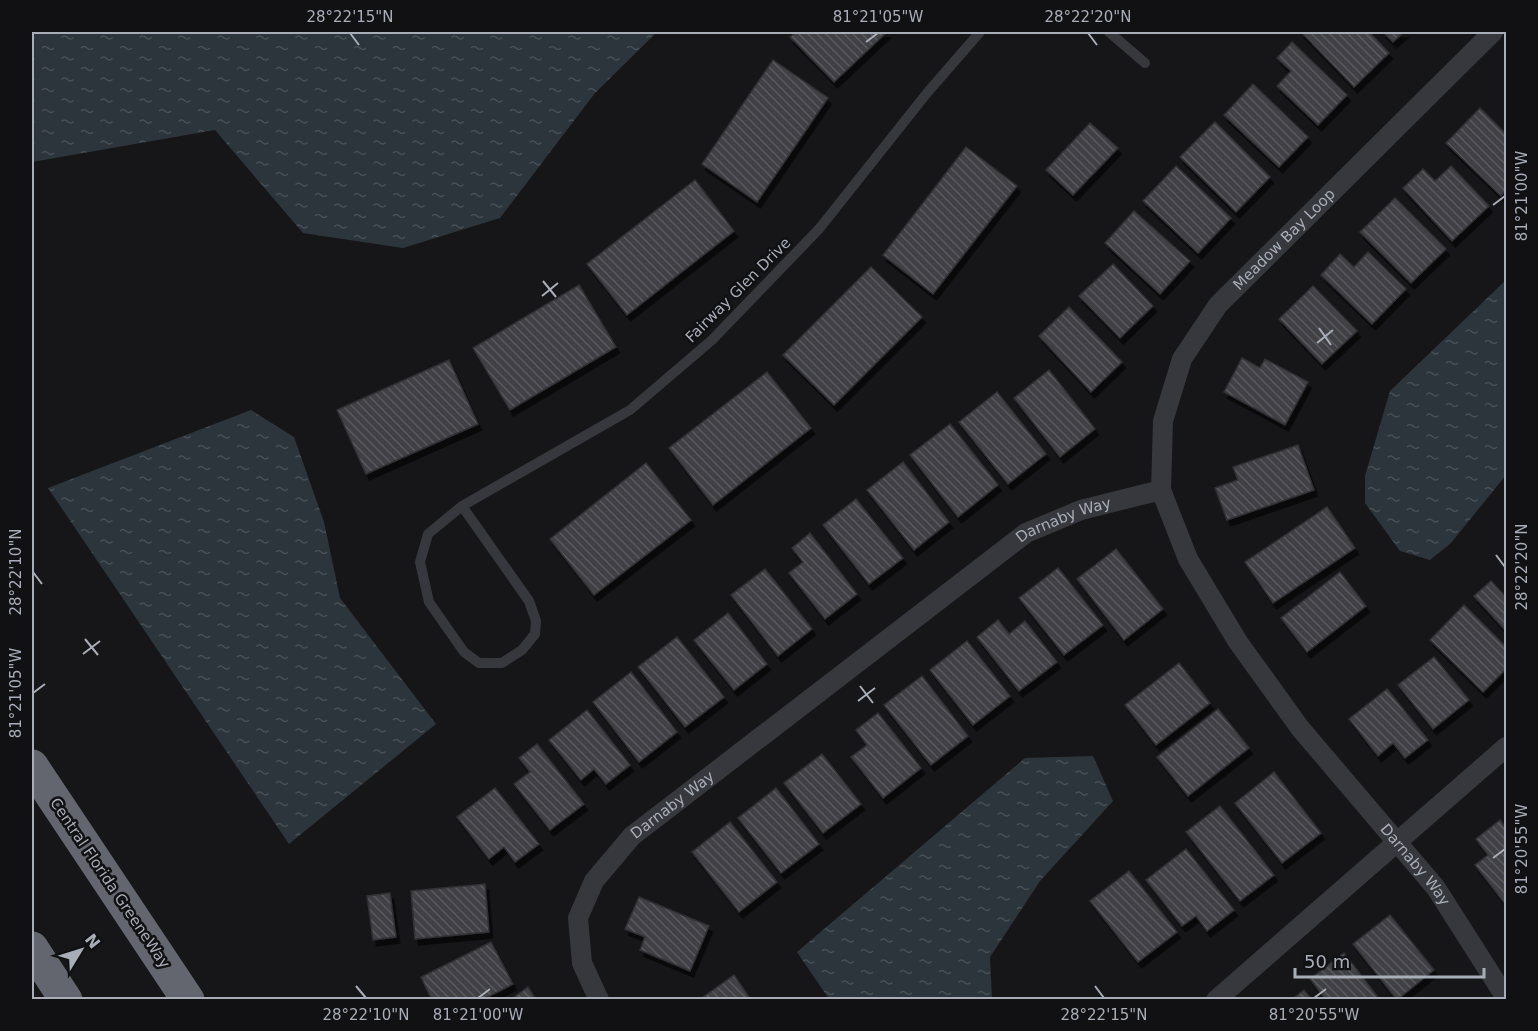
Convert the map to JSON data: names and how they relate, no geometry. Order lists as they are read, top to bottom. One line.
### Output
{"streets":{"highway":["Central Florida GreeneWay"],"street":["Meadow Bay Loop","Darnaby Way"],"lane":["Fairway Glen Drive"]},"crossings":[["Meadow Bay Loop","Darnaby Way"]],"scale_bar":"50 m","north":"top right","coordinates":["28°22'15\"N","81°21'05\"W","28°22'20\"N","81°21'00\"W","28°22'10\"N","81°20'55\"W"]}
